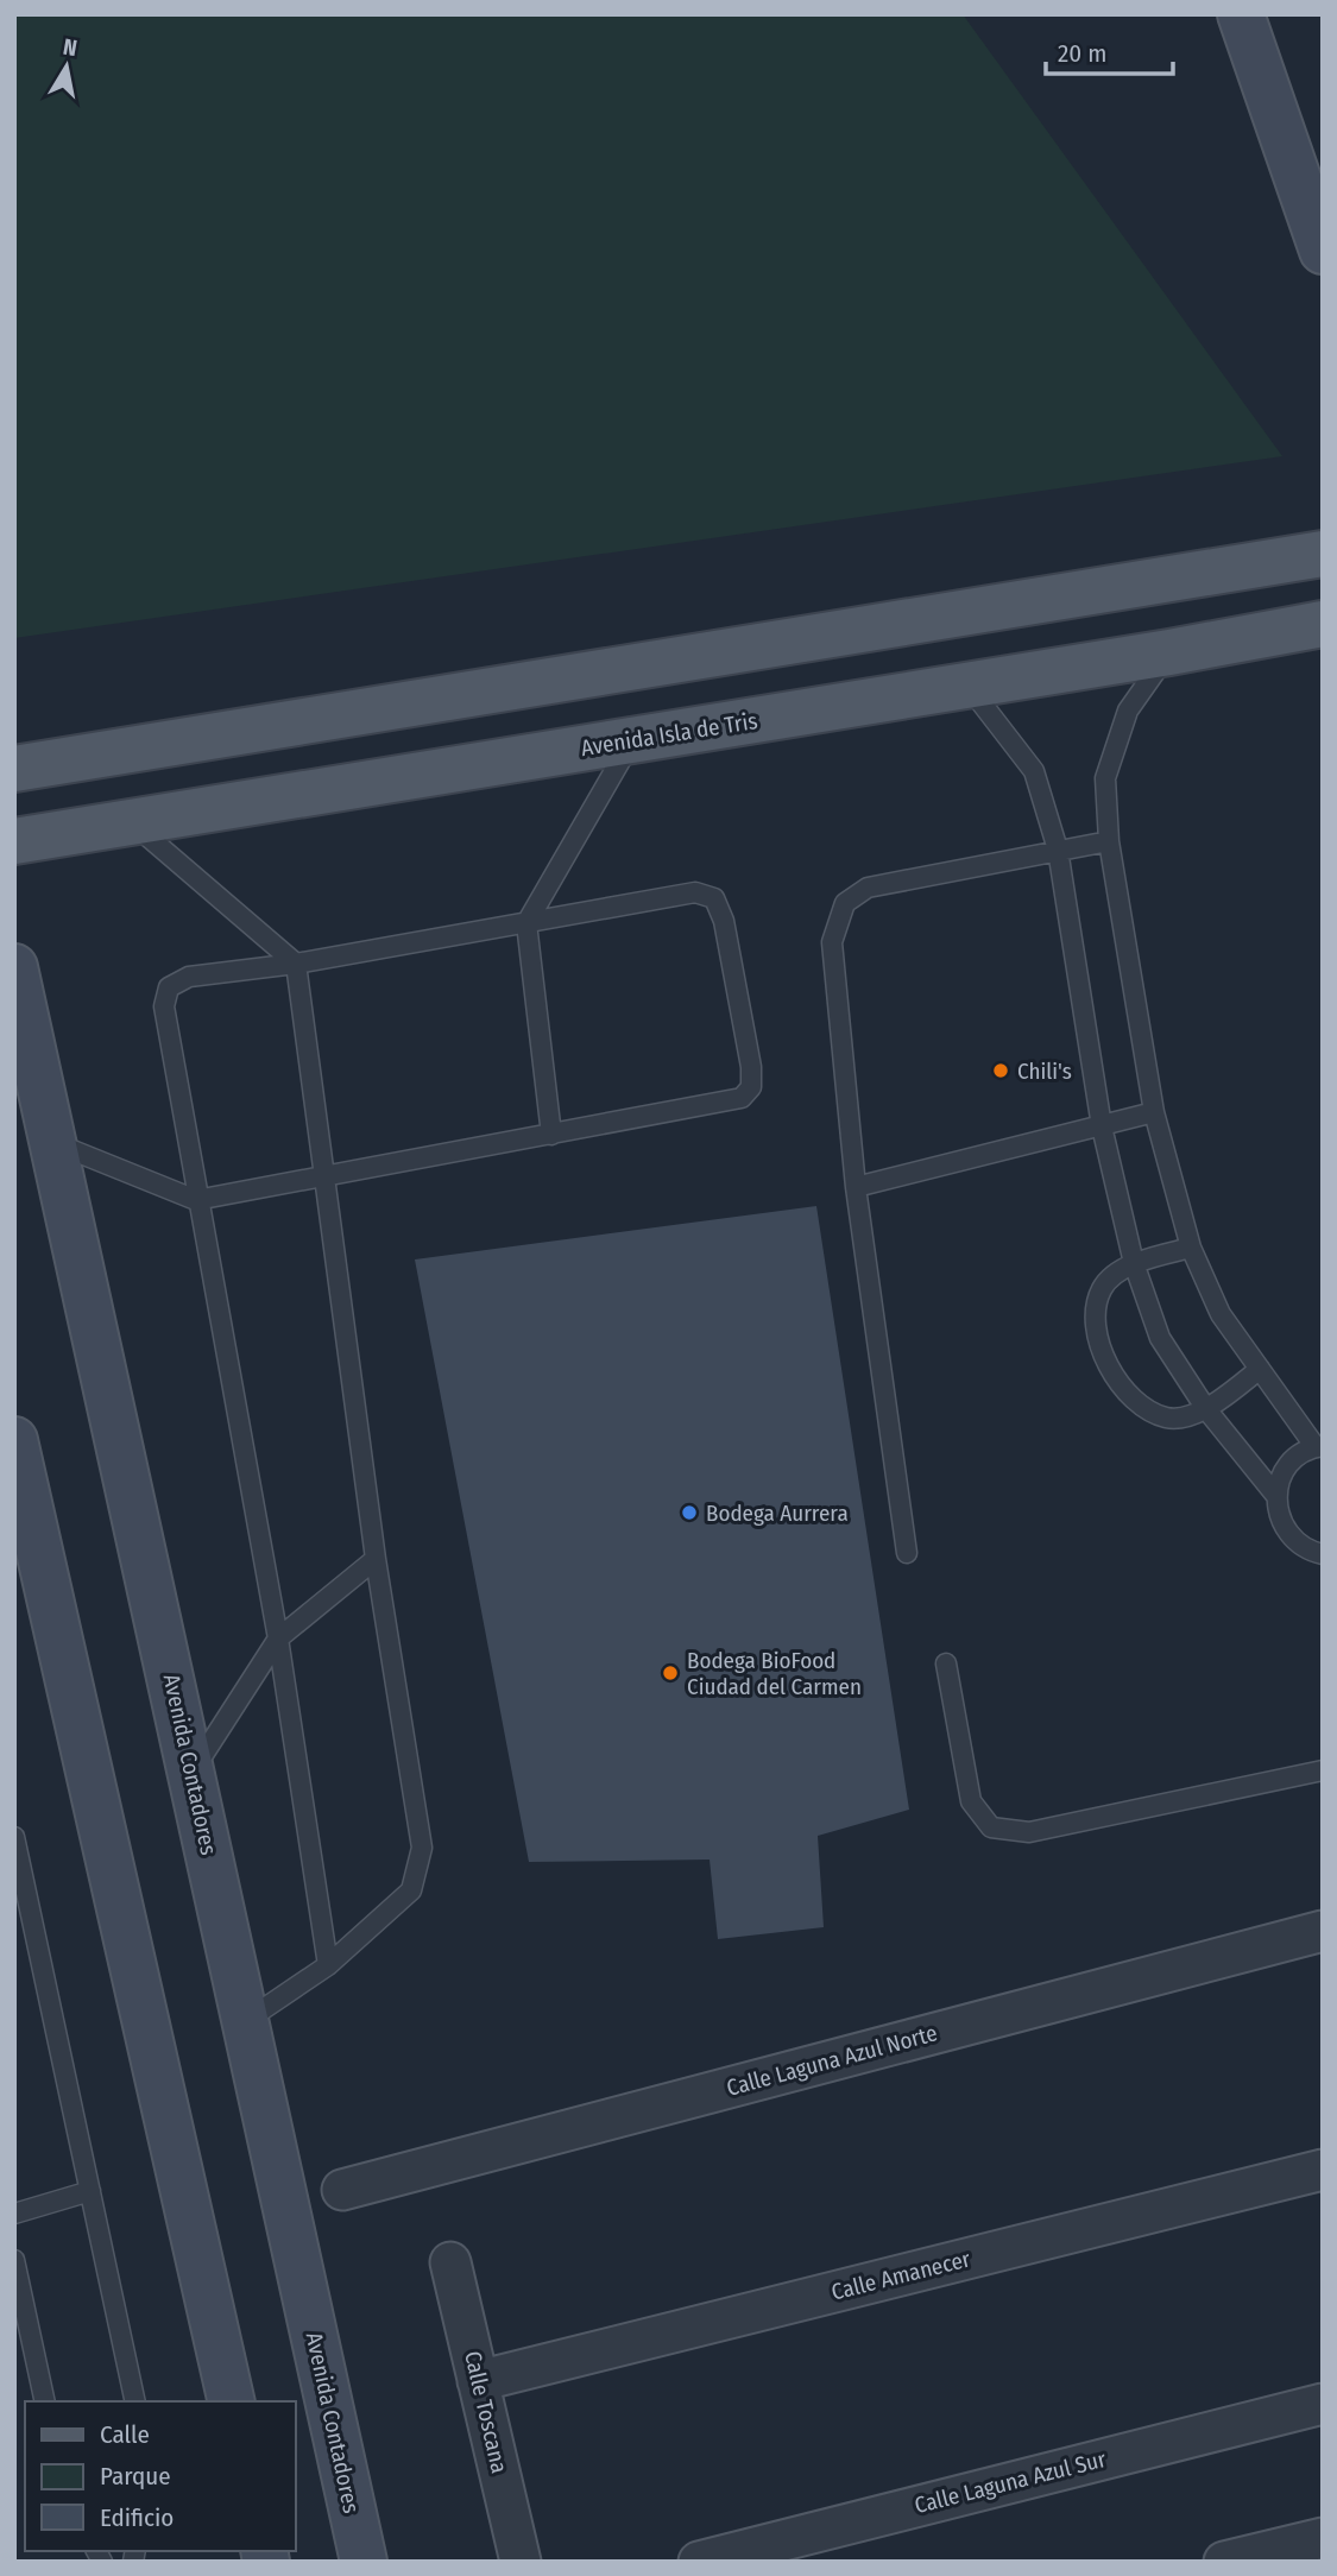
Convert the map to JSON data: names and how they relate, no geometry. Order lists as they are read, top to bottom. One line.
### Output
{"streets":{"main road":["Avenida Isla de Tris","Avenida Contadores"],"street":["Calle Laguna Azul Norte","Calle Amanecer","Calle Toscana","Calle Laguna Azul Sur"]},"crossings":[["Calle Amanecer","Calle Toscana"]],"places":["Chili's","Bodega Aurrera","Bodega BioFood Ciudad del Carmen"],"legend":["Calle","Parque","Edificio"],"scale_bar":"20 m","north":"top"}
